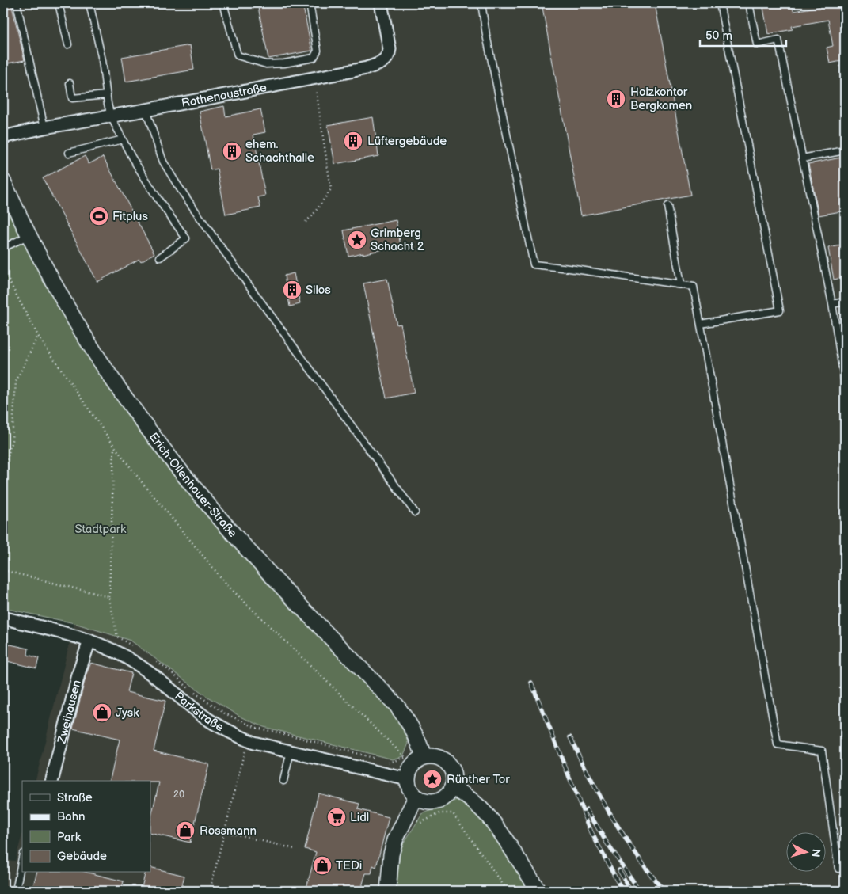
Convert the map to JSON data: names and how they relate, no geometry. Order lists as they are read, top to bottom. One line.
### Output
{"streets":{"street":["Rathenaustraße","Erich-Ollenhauer-Straße","Parkstraße","Zweihausen"]},"crossings":[["Erich-Ollenhauer-Straße","Parkstraße"],["Parkstraße","Zweihausen"]],"parks":["Stadtpark"],"places":{"building":["Holzkontor Bergkamen","Lüftergebäude","ehem. Schachthalle","Silos"],"sports":["Fitplus"],"place":["Grimberg Schacht 2","Rünther Tor"],"shop":["Jysk","Rossmann","TEDi"],"supermarket":["Lidl"]},"house_numbers":["20"],"legend":["Straße","Bahn","Park","Gebäude"],"scale_bar":"50 m","north":"right"}
